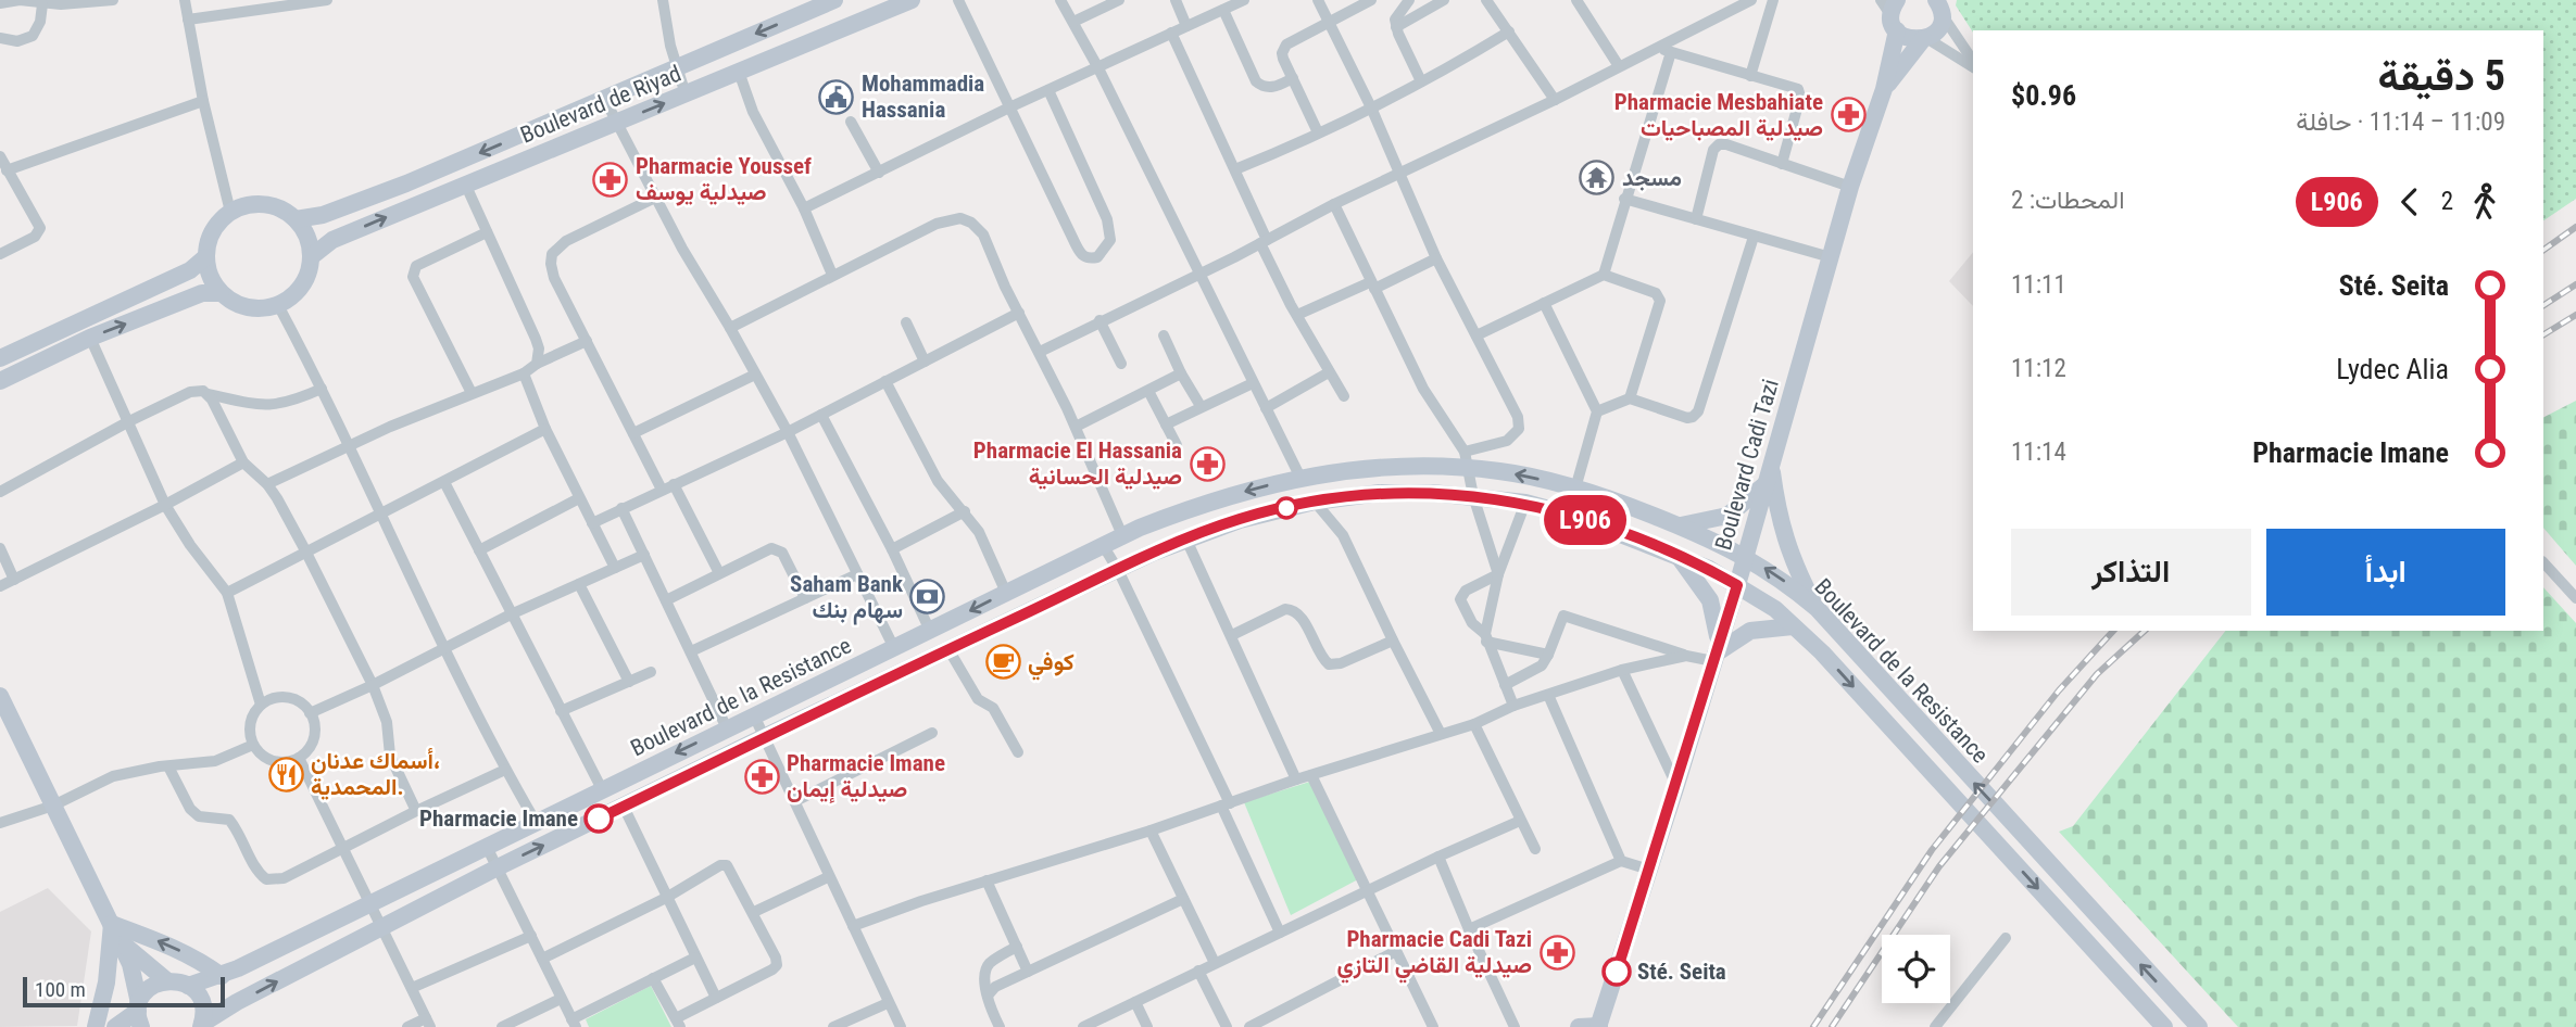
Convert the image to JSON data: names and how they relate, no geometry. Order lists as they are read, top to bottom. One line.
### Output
{"streets":{"main road":["Boulevard de Riyad","Boulevard Cadi Tazi","Boulevard de la Resistance"]},"crossings":[["Boulevard Cadi Tazi","Boulevard de la Resistance"]],"places":{"public building":["Mohammadia Hassania"],"pharmacy":["Pharmacie Mesbahiate صيدلية المصباحيات","Pharmacie Youssef صيدلية يوسف","Pharmacie El Hassania صيدلية الحسانية","Pharmacie Imane صيدلية إيمان","Pharmacie Cadi Tazi صيدلية القاضي التازي"],"temple":["مسجد"],"bank":["Saham Bank سهام بنك"],"cafe":["كوفي"],"restaurant":["أسماك عدنان، المحمدية."],"other":["Pharmacie Imane","Sté. Seita"]},"lines":["bus line L906"],"scale_bar":"100 m","page":{"on_map":"L906","heading":["5 دقيقة","11:09 – 11:14 · حافلة","$0.96"],"legs":["2","L906","المحطات: 2"],"list":[{"name":"Sté. Seita","value":"11:11"},{"name":"Lydec Alia","value":"11:12"},{"name":"Pharmacie Imane","value":"11:14"}],"buttons":["ابدأ","التذاكر"],"scale":"100 m"}}
